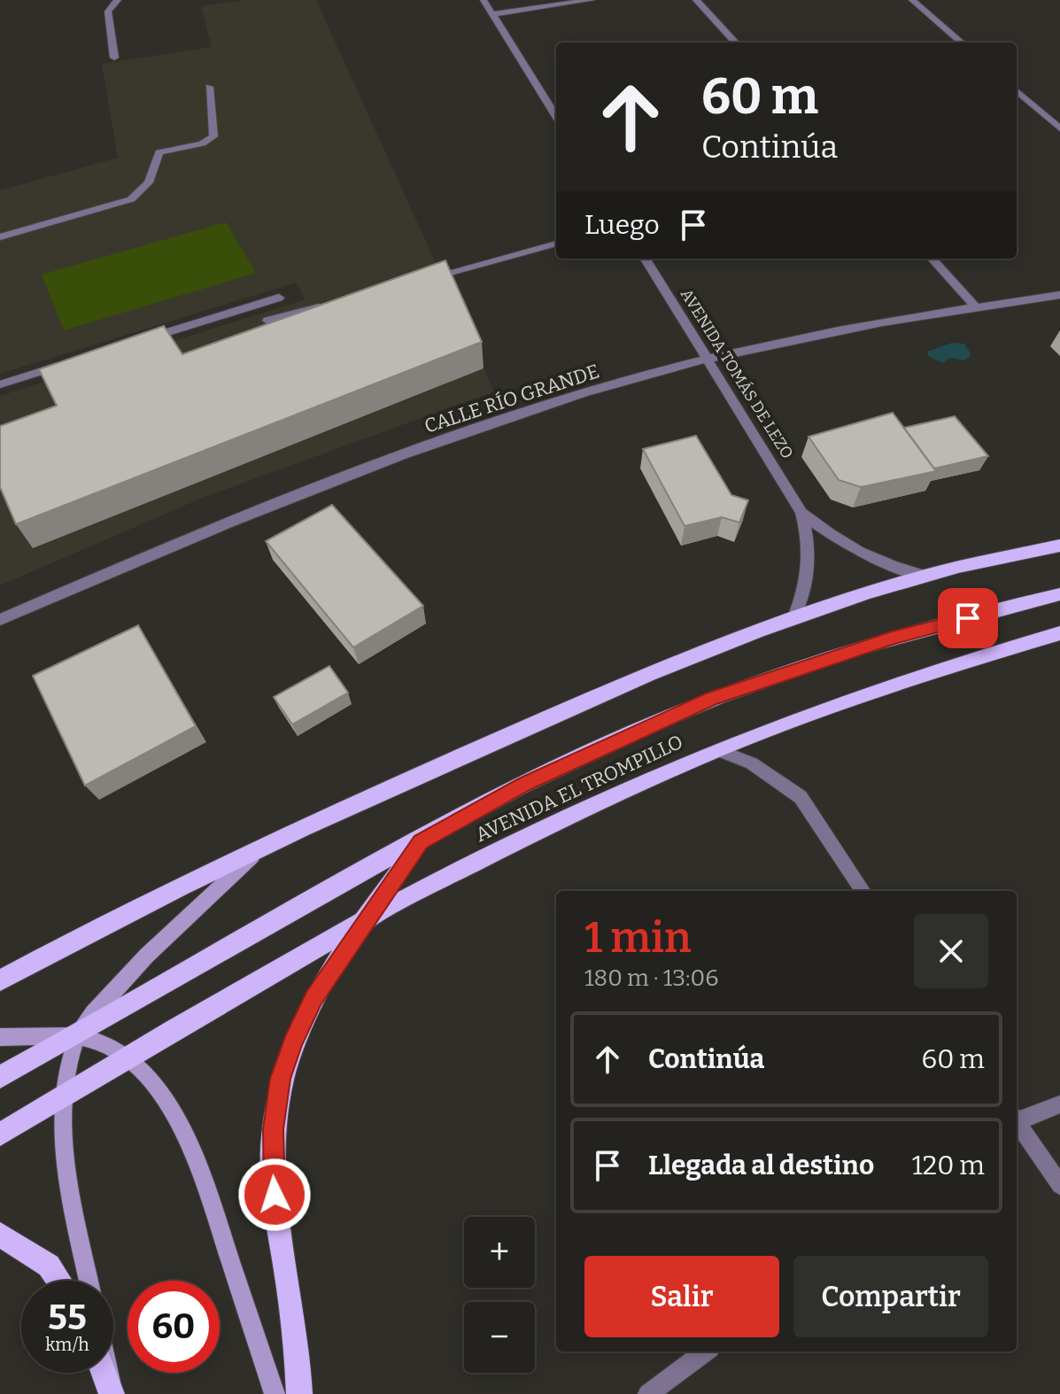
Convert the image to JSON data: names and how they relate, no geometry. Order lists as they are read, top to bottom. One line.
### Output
{"streets":{"main road":["AVENIDA EL TROMPILLO"],"street":["AVENIDA TOMÁS DE LEZO","CALLE RÍO GRANDE"]},"crossings":[["AVENIDA TOMÁS DE LEZO","CALLE RÍO GRANDE"]],"page":{"turn":["60 m","Continúa"],"then":"Luego","heading":["1 min","180 m · 13:06"],"list":[{"name":"Continúa","value":"60 m"},{"name":"Llegada al destino","value":"120 m"}],"map_buttons":["+","−"],"buttons":["Salir","Compartir"],"speed":"55 km/h","limit":"60"}}
